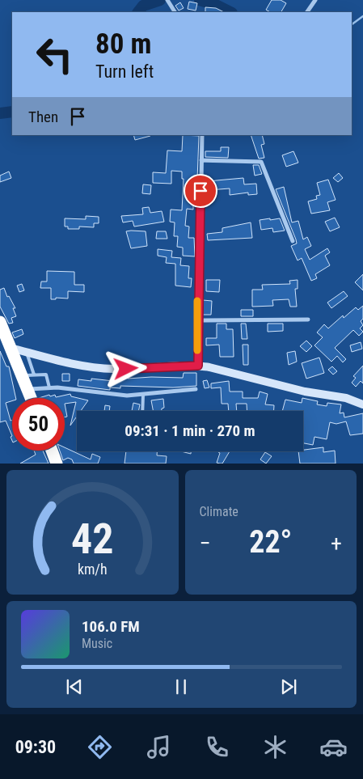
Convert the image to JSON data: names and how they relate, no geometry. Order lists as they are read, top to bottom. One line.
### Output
{"page":{"turn":["80 m","Turn left"],"then":"Then","limit":"50","trip":"09:31 · 1 min · 270 m","tile":"Climate","heat":["−","22°","+"],"song":["106.0 FM","Music"],"tabs":"09:30","gauge":["42","km/h"]}}
